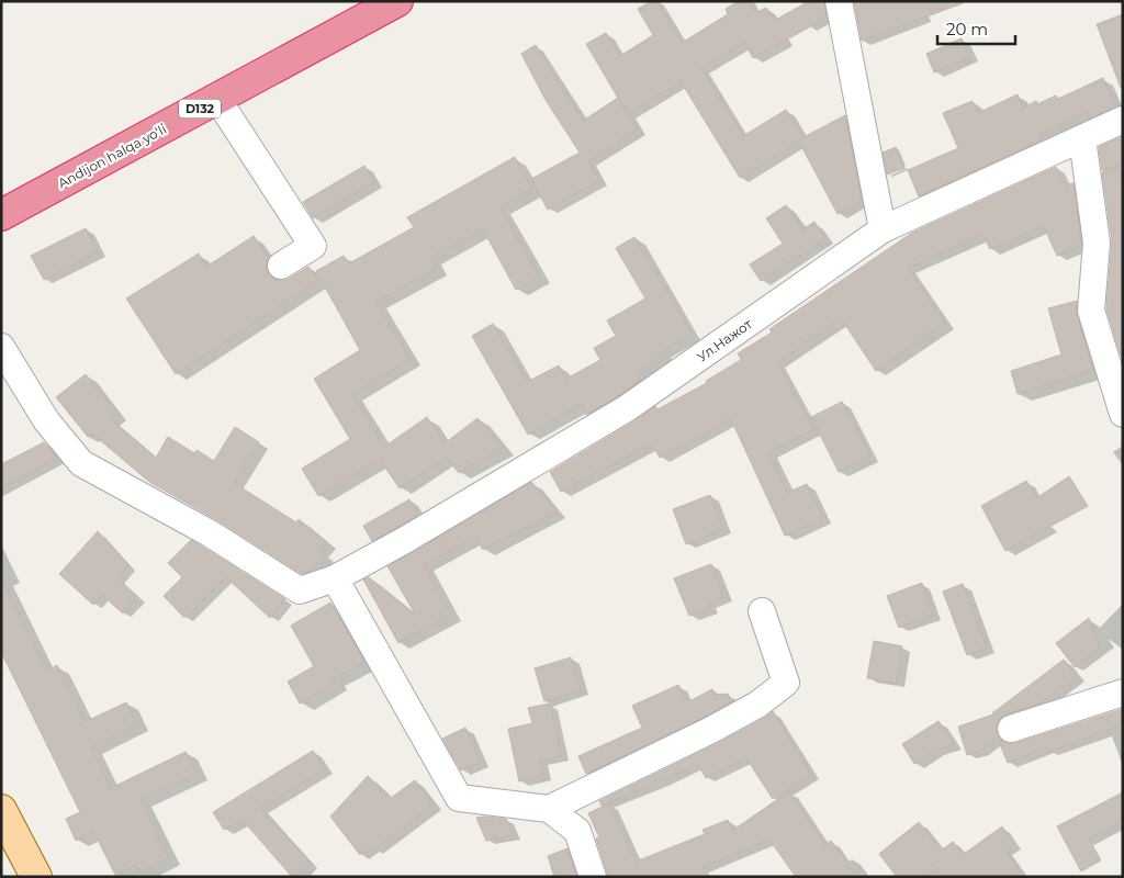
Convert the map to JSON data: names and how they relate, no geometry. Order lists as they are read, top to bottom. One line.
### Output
{"streets":{"highway":["D132","Andijon halqa yo‘li"],"street":["Ул.Нажот"]},"scale_bar":"20 m"}
